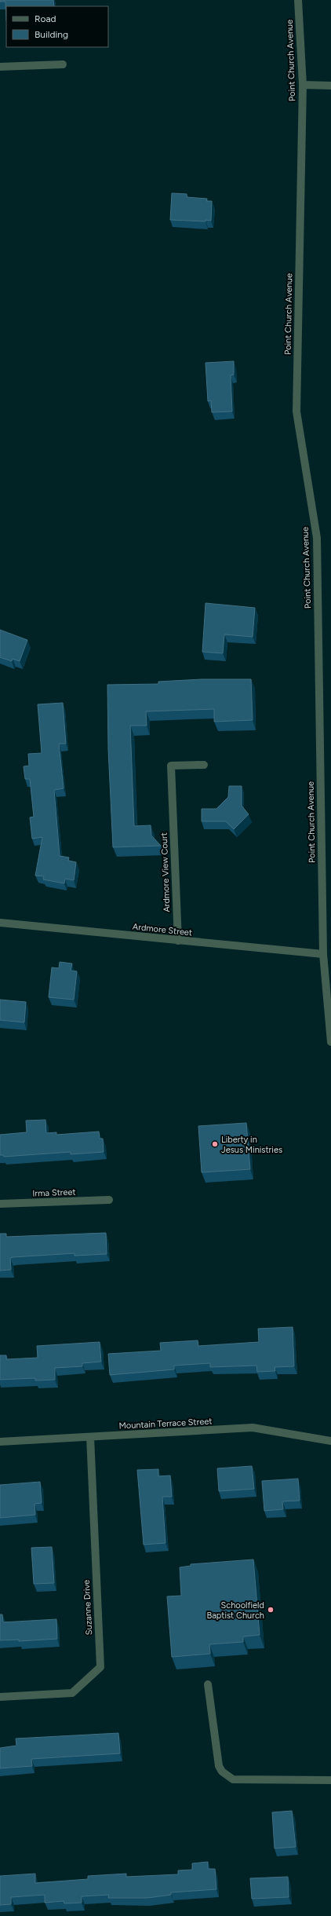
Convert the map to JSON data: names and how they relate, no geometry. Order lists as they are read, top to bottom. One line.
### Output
{"streets":{"street":["Point Church Avenue","Ardmore View Court","Ardmore Street","Irma Street","Mountain Terrace Street","Suzanne Drive"]},"crossings":[["Point Church Avenue","Ardmore Street"],["Ardmore View Court","Ardmore Street"],["Mountain Terrace Street","Suzanne Drive"]],"places":["Liberty in Jesus Ministries","Schoolfield Baptist Church"],"legend":["Road","Building"]}
